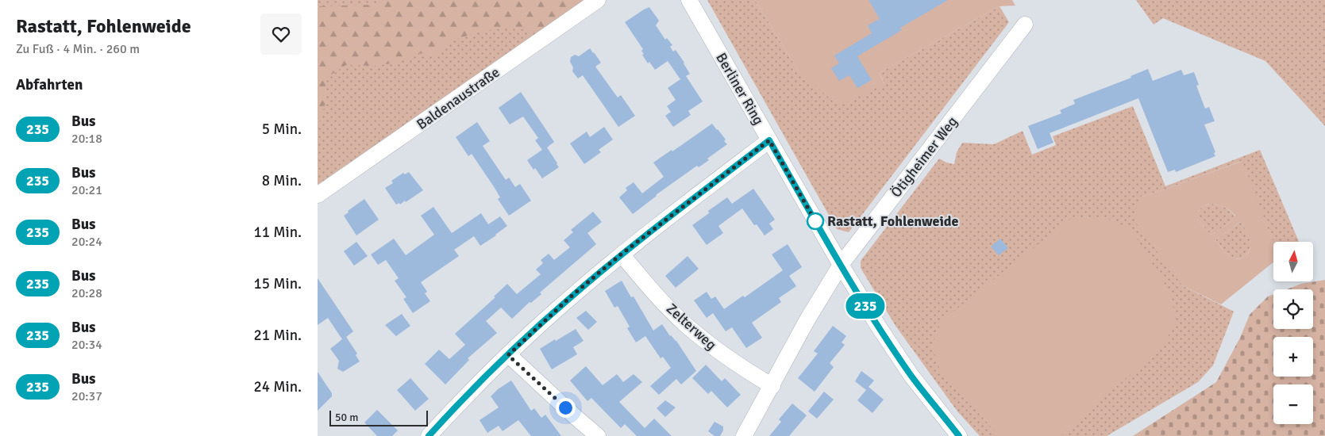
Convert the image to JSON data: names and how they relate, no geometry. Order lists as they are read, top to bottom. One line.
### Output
{"streets":{"street":["Berliner Ring","Baldenaustraße","Ötigheimer Weg","Zelterweg"]},"crossings":[["Berliner Ring","Ötigheimer Weg"],["Ötigheimer Weg","Zelterweg"]],"places":["Rastatt, Fohlenweide"],"lines":["bus line 235"],"scale_bar":"50 m","north":"top","page":{"heading":[["Rastatt, Fohlenweide","Zu Fuß · 4 Min. · 260 m"],"Abfahrten"],"on_map":"235","list":[{"mark":"235","name":"Bus","note":"20:18","value":"5 Min."},{"mark":"235","name":"Bus","note":"20:21","value":"8 Min."},{"mark":"235","name":"Bus","note":"20:24","value":"11 Min."},{"mark":"235","name":"Bus","note":"20:28","value":"15 Min."},{"mark":"235","name":"Bus","note":"20:34","value":"21 Min."},{"mark":"235","name":"Bus","note":"20:37","value":"24 Min."}],"map_buttons":["+","−"],"scale":"50 m"}}
